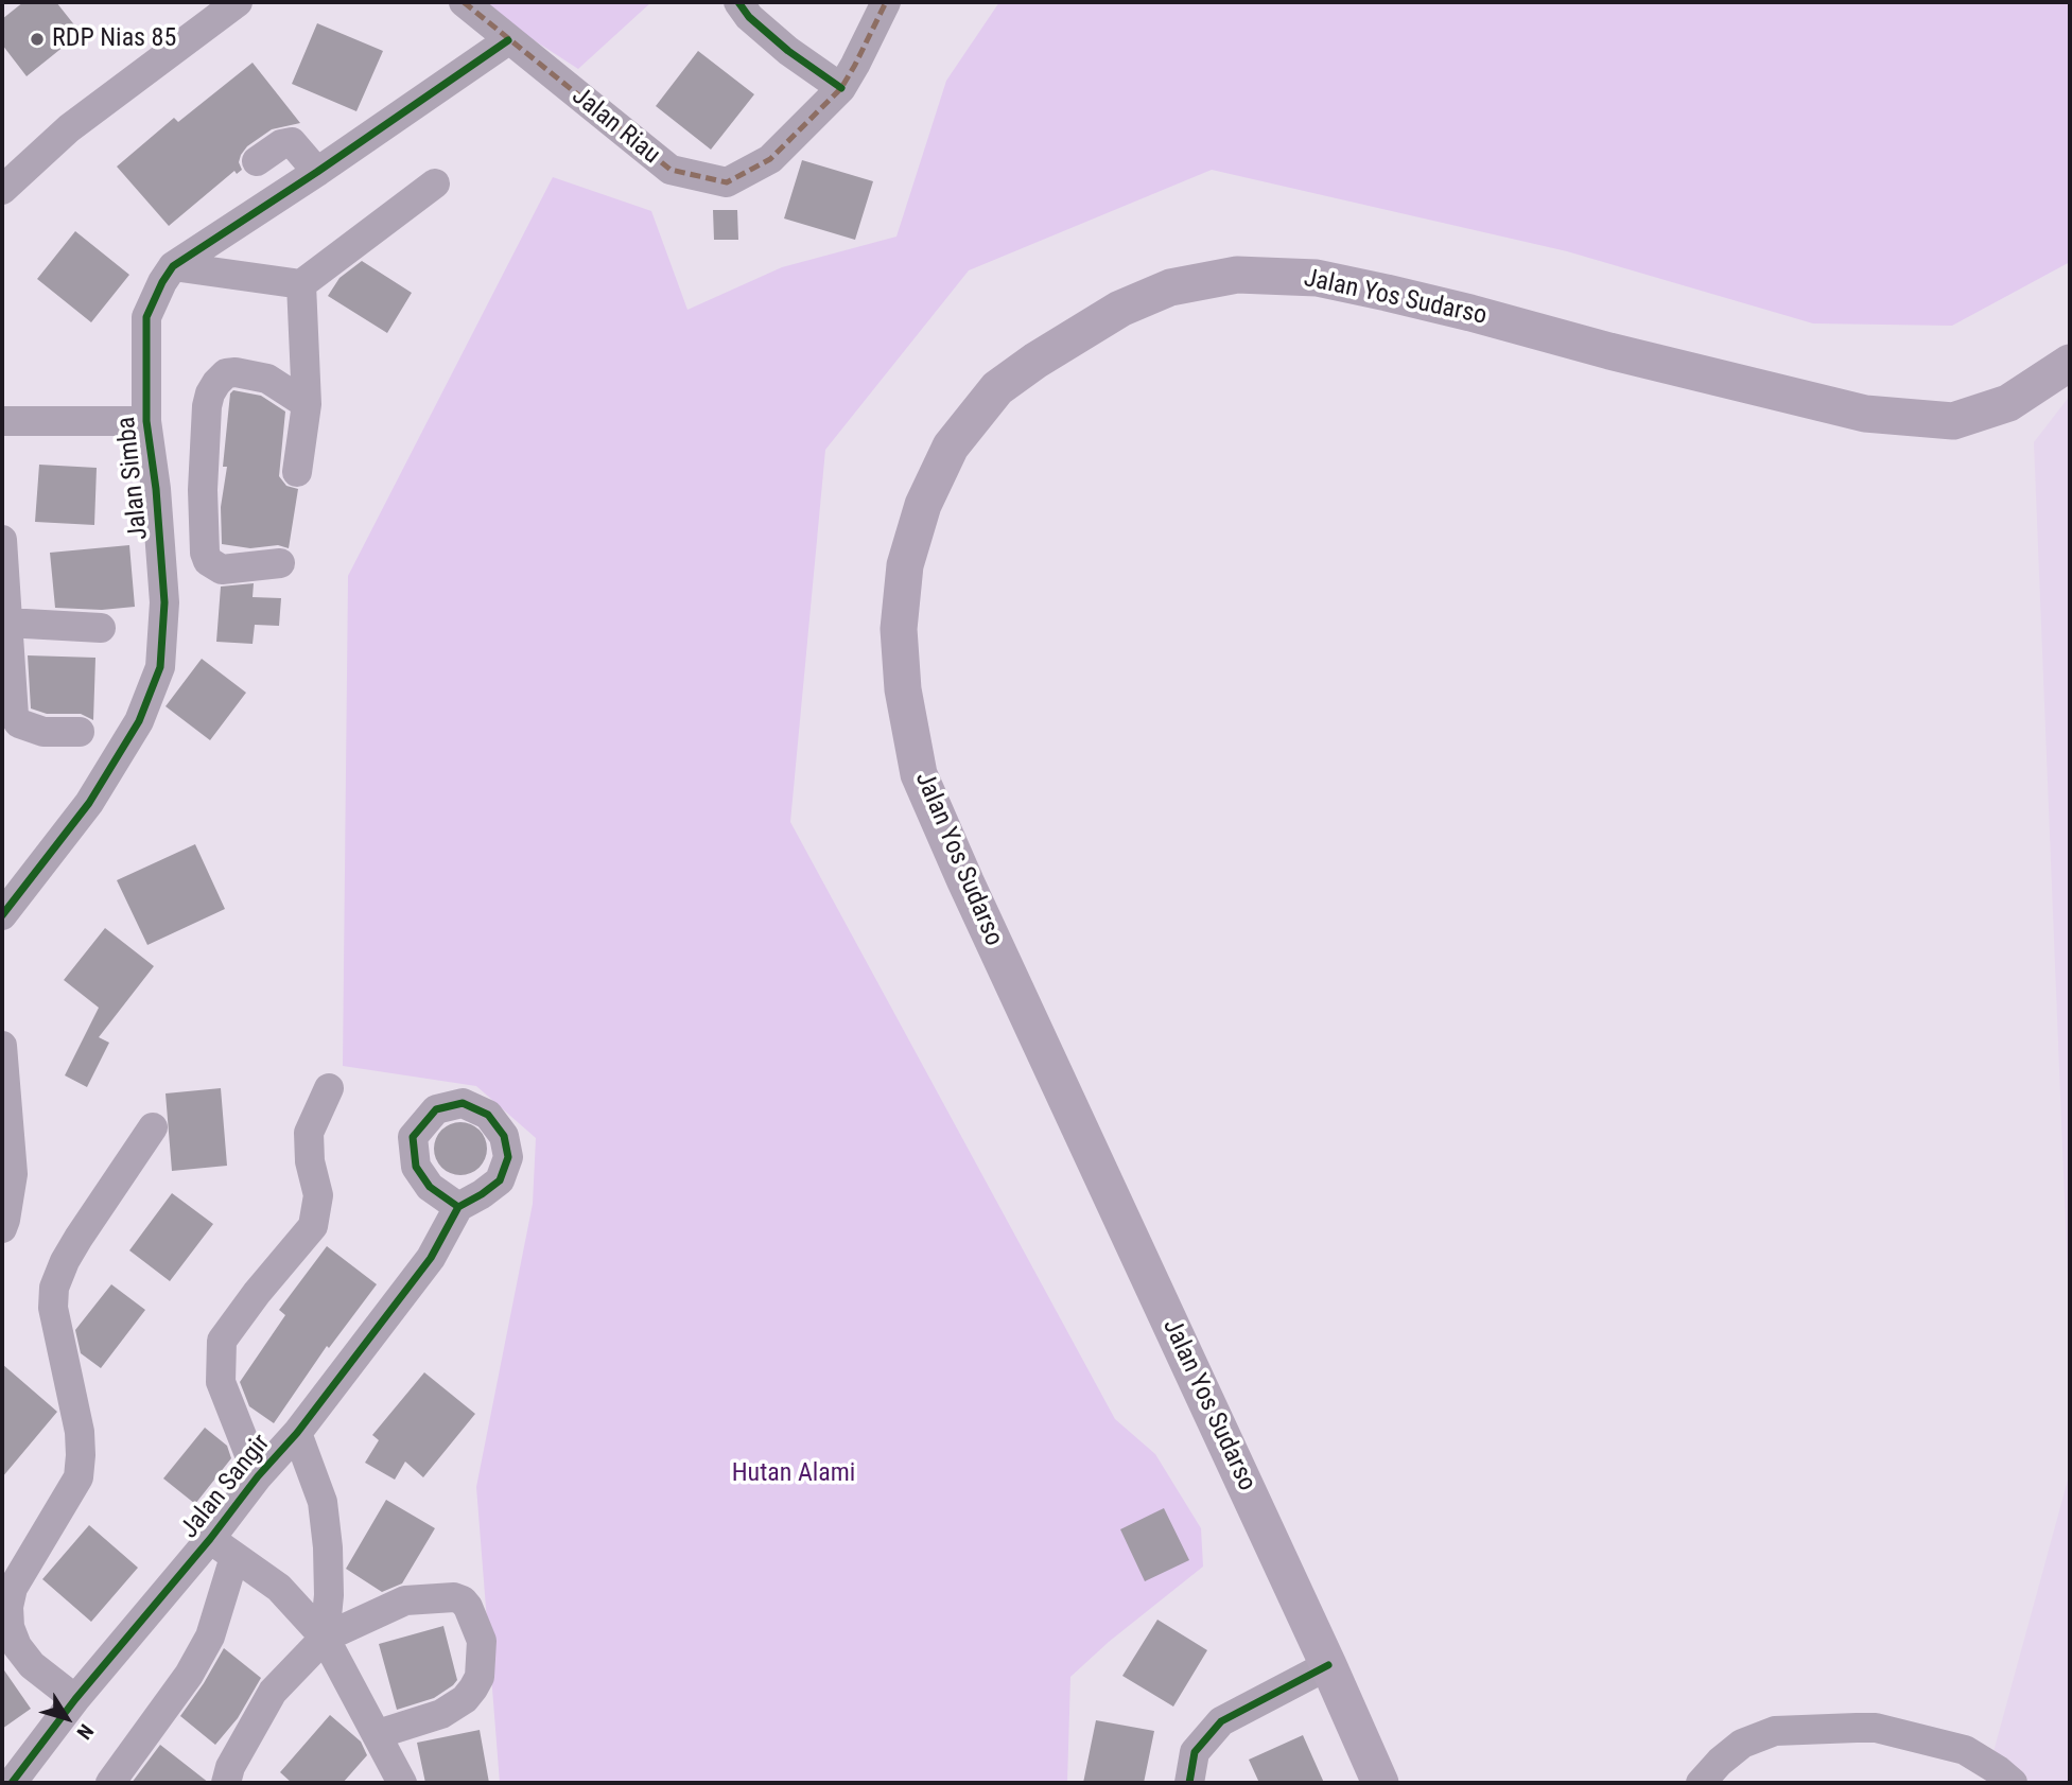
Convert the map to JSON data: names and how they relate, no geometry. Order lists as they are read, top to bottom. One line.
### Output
{"streets":{"main road":["Jalan Yos Sudarso"],"street":["Jalan Riau","Jalan Simba","Jalan Sangir"]},"crossings":[["Jalan Riau","Jalan Simba"]],"parks":["Hutan Alami"],"places":["RDP Nias 85"],"north":"bottom right"}
